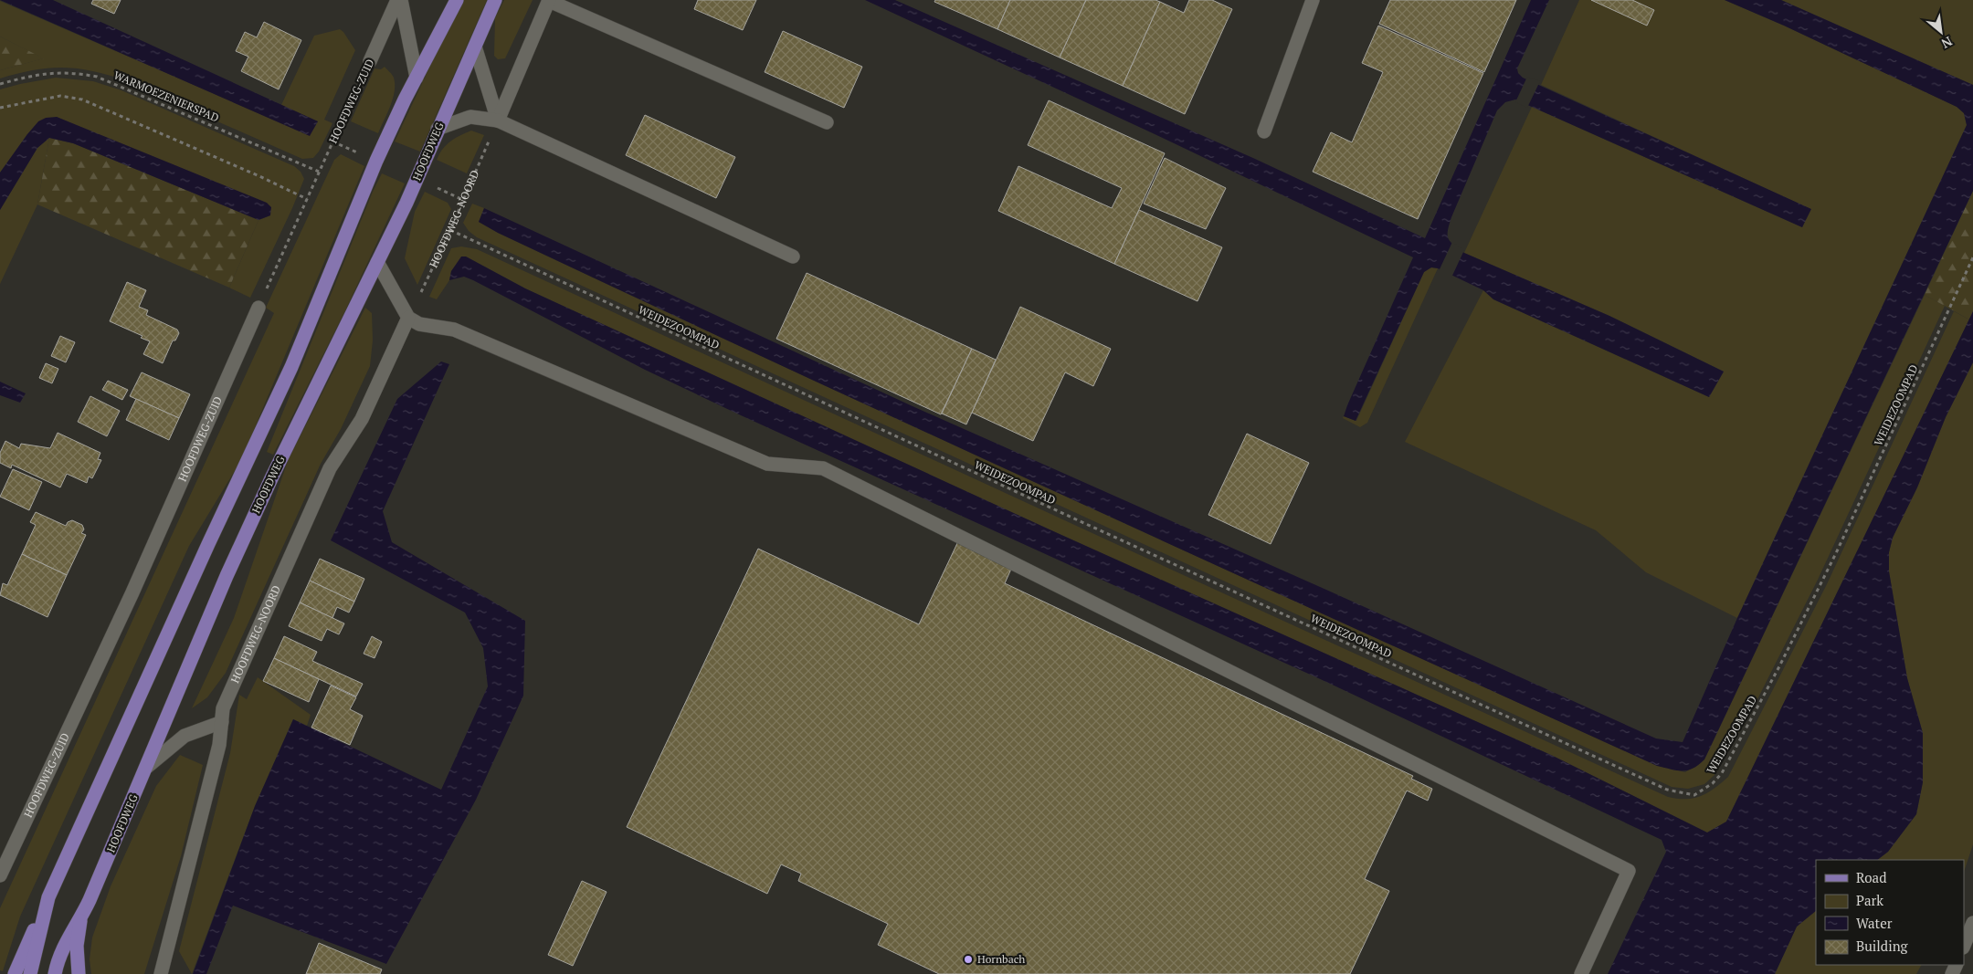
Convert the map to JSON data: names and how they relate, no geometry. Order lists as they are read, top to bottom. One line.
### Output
{"streets":{"main road":["HOOFDWEG"],"street":["HOOFDWEG-ZUID","HOOFDWEG-NOORD"],"path":["WARMOEZENIERSPAD","WEIDEZOOMPAD"]},"crossings":[["WARMOEZENIERSPAD","HOOFDWEG-ZUID"],["HOOFDWEG-NOORD","WEIDEZOOMPAD"]],"places":["Hornbach"],"legend":["Road","Park","Water","Building"],"north":"bottom right"}
